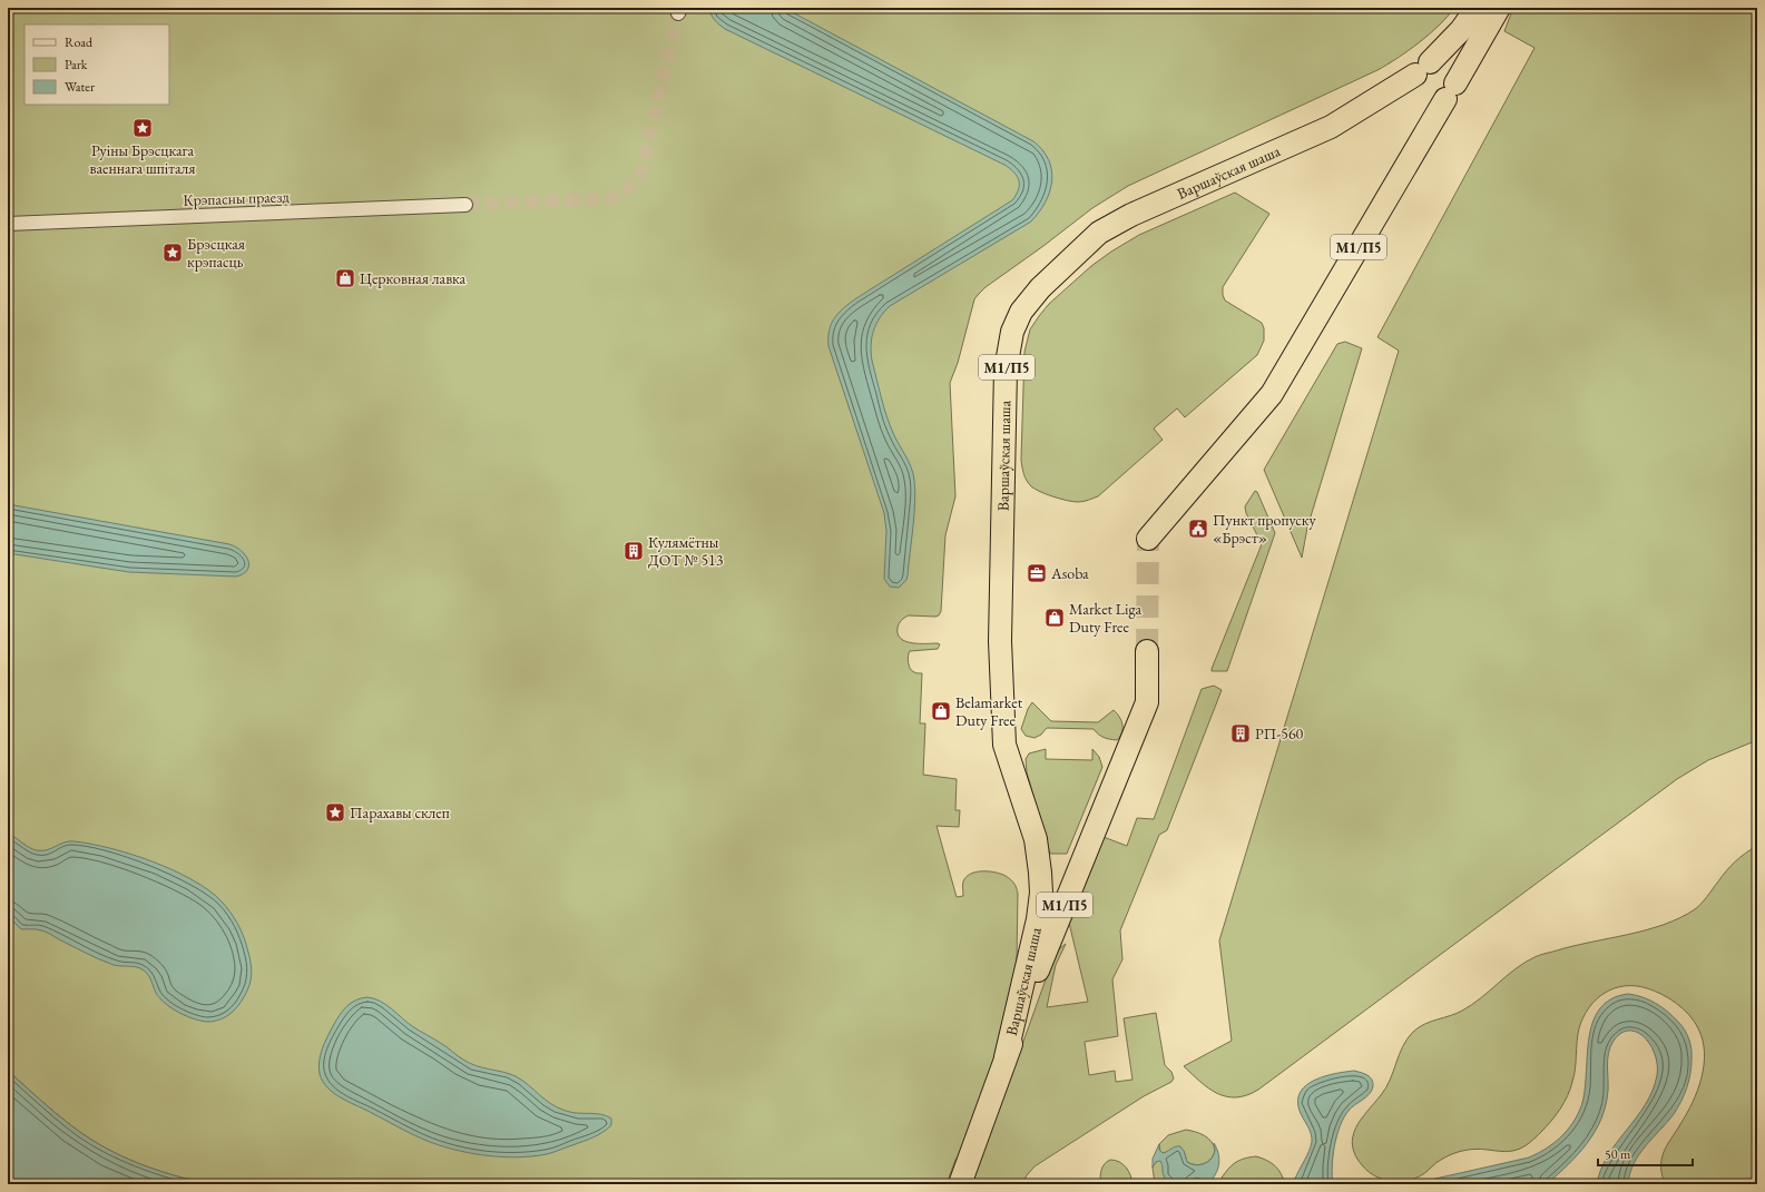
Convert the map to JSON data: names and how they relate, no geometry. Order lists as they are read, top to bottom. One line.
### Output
{"streets":{"highway":["Варшаўская шаша","М1/П5"],"street":["Крэпасны праезд"]},"places":{"place":["Руіны Брэсцкага ваеннага шпіталя","Брэсцкая крэпасць","Парахавы склеп"],"shop":["Церковная лавка","Market Liga Duty Free","Belamarket Duty Free"],"public building":["Пункт пропуску «Брэст»"],"building":["Кулямётны ДОТ № 513","РП-560"],"office":["Asoba"]},"legend":["Road","Park","Water"],"scale_bar":"50 m"}
